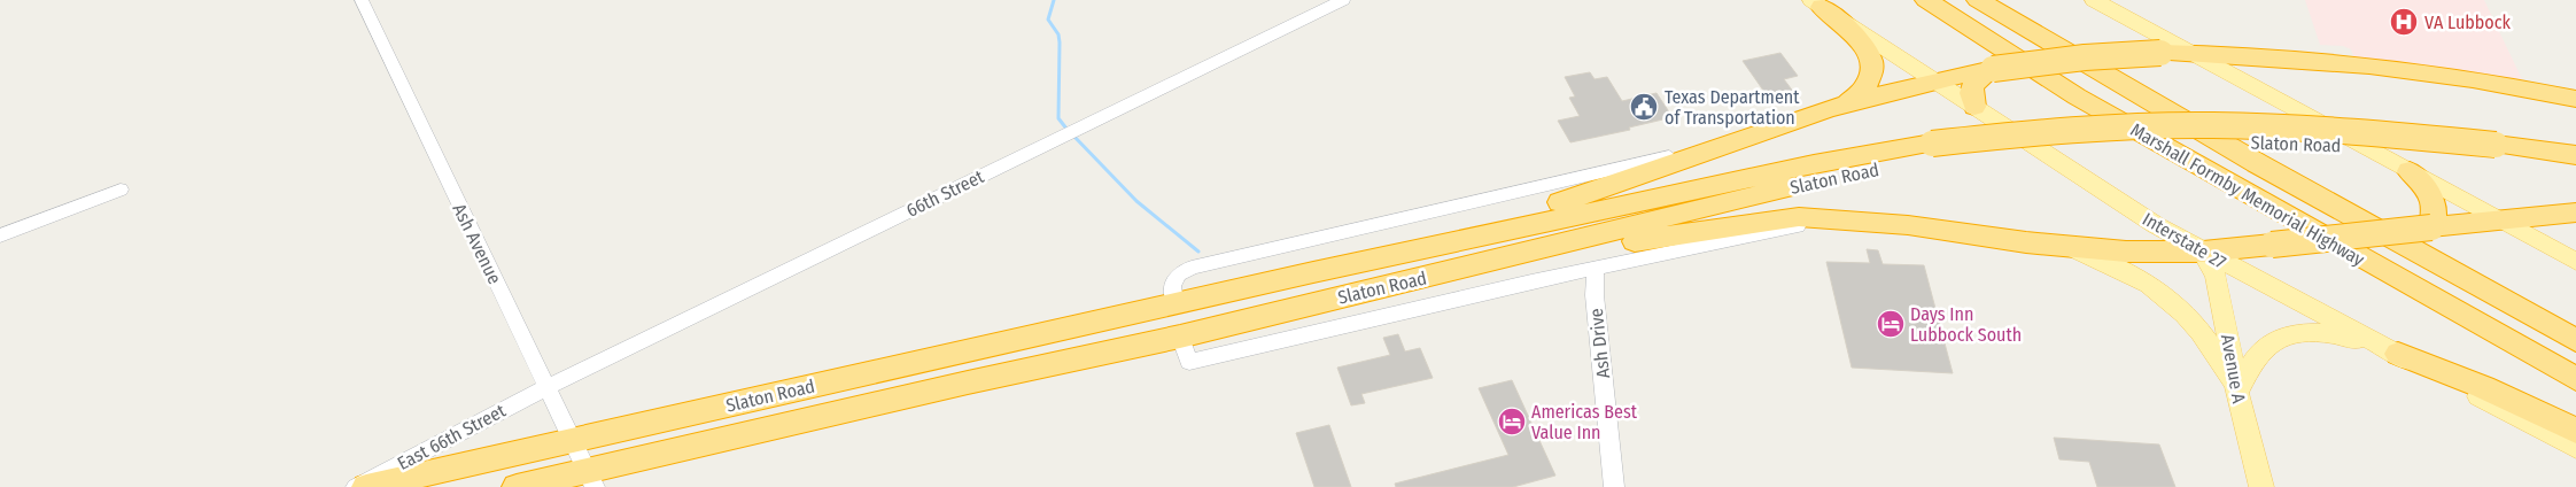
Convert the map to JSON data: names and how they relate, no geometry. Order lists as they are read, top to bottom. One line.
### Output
{"streets":{"highway":["Slaton Road","Marshall Formby Memorial Highway"],"main road":["Interstate 27","Avenue A"],"street":["66th Street","Ash Avenue","Ash Drive","East 66th Street"]},"crossings":[["Slaton Road","Ash Avenue"],["Slaton Road","Ash Drive"],["66th Street","Ash Avenue"],["66th Street","East 66th Street"],["Interstate 27","Avenue A"],["Ash Avenue","East 66th Street"]],"places":{"hospital":["VA Lubbock"],"public building":["Texas Department of Transportation"],"hotel":["Days Inn Lubbock South","Americas Best Value Inn"]}}
